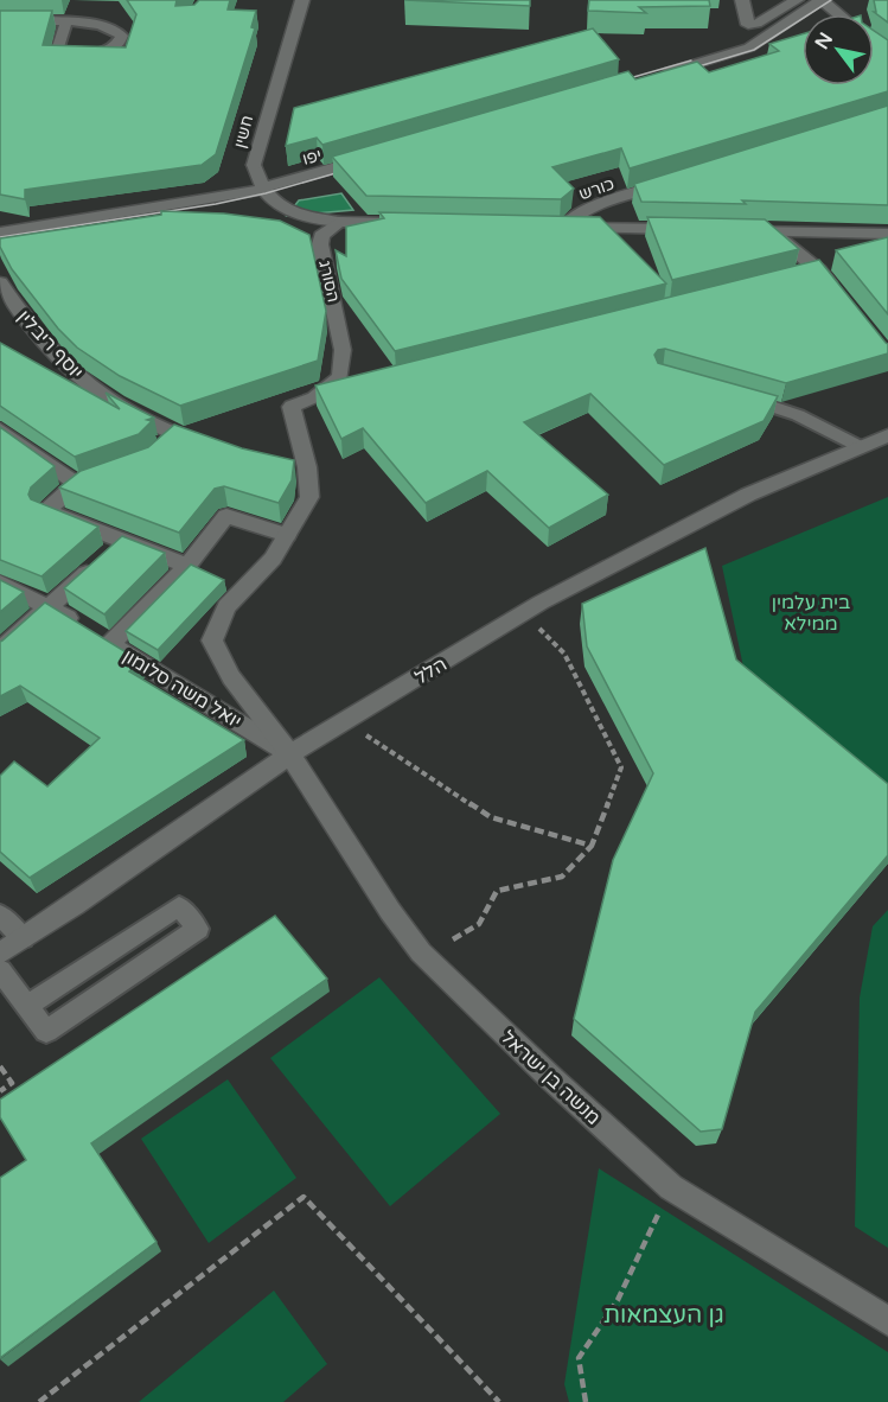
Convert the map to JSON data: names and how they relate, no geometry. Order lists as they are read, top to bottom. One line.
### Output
{"streets":{"street":["חשין","יפו","כורש","הסורג","יוסף ריבלין","הלל","יואל משה סלומון","מנשה בן ישראל"]},"crossings":[["חשין","יפו"],["חשין","הסורג"],["הלל","יואל משה סלומון"],["הלל","מנשה בן ישראל"],["יואל משה סלומון","מנשה בן ישראל"]],"parks":["בית עלמין ממילא","גן העצמאות"],"north":"top left"}
